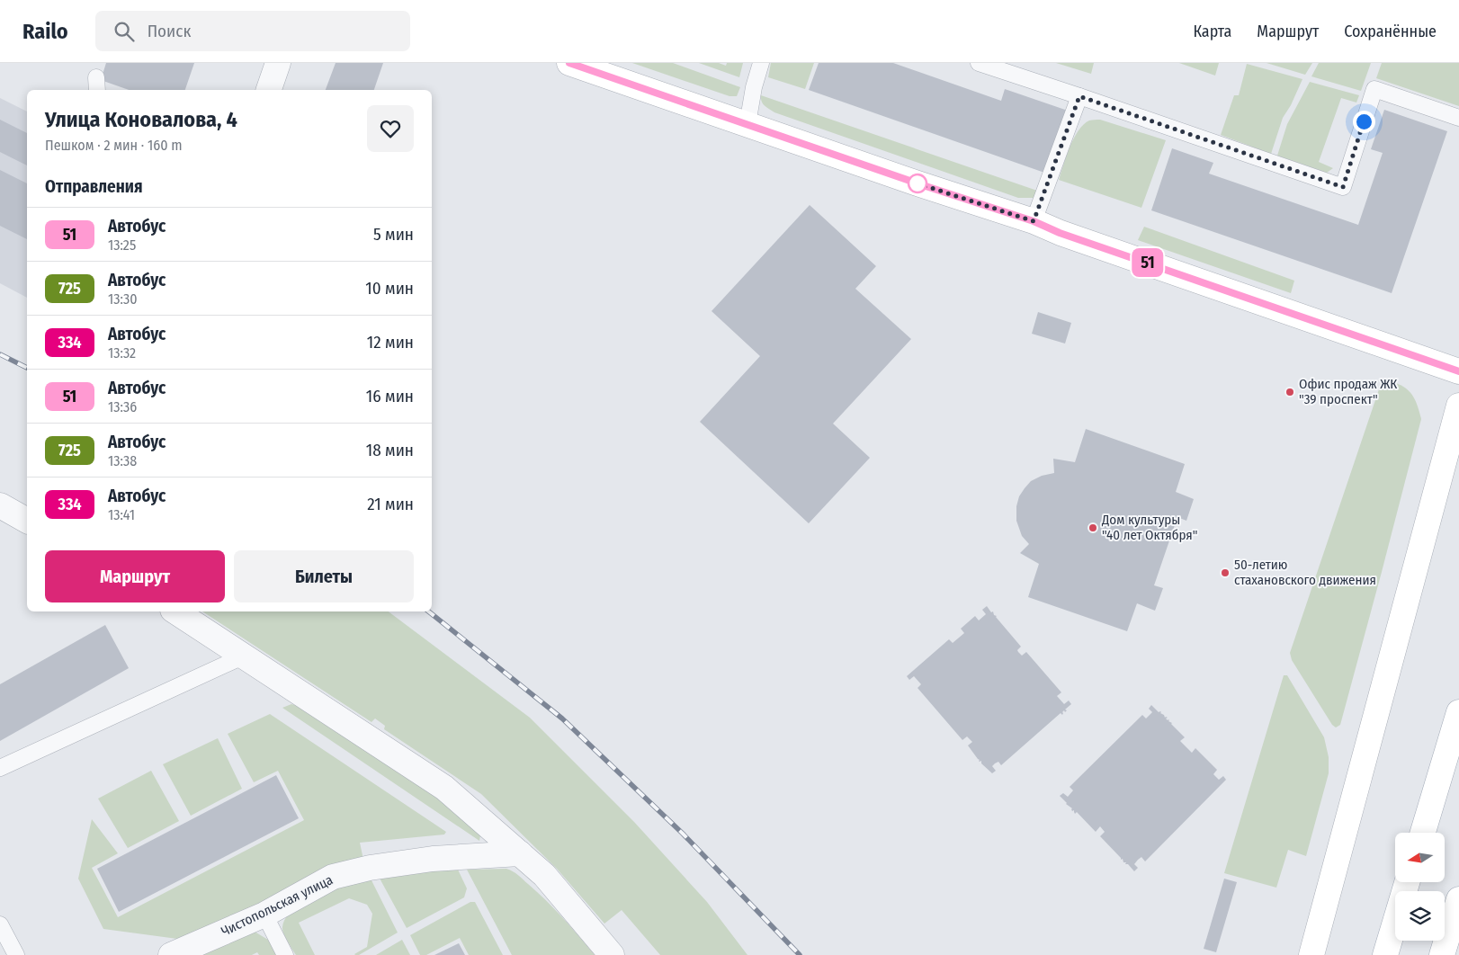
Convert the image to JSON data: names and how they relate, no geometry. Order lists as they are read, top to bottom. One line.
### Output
{"streets":{"street":["Чистопольская улица"]},"places":["Офис продаж ЖК \"39 проспект\"","Дом культуры \"40 лет Октября\"","50-летию стахановского движения"],"lines":["bus line 51"],"north":"left","page":{"header":"Railo","search":"Поиск","nav":["Карта","Маршрут","Сохранённые"],"on_map":"51","heading":[["Улица Коновалова, 4","Пешком · 2 мин · 160 m"],"Отправления"],"list":[{"mark":"51","name":"Автобус","note":"13:25","value":"5 мин"},{"mark":"725","name":"Автобус","note":"13:30","value":"10 мин"},{"mark":"334","name":"Автобус","note":"13:32","value":"12 мин"},{"mark":"51","name":"Автобус","note":"13:36","value":"16 мин"},{"mark":"725","name":"Автобус","note":"13:38","value":"18 мин"},{"mark":"334","name":"Автобус","note":"13:41","value":"21 мин"}],"buttons":["Маршрут","Билеты"]}}
